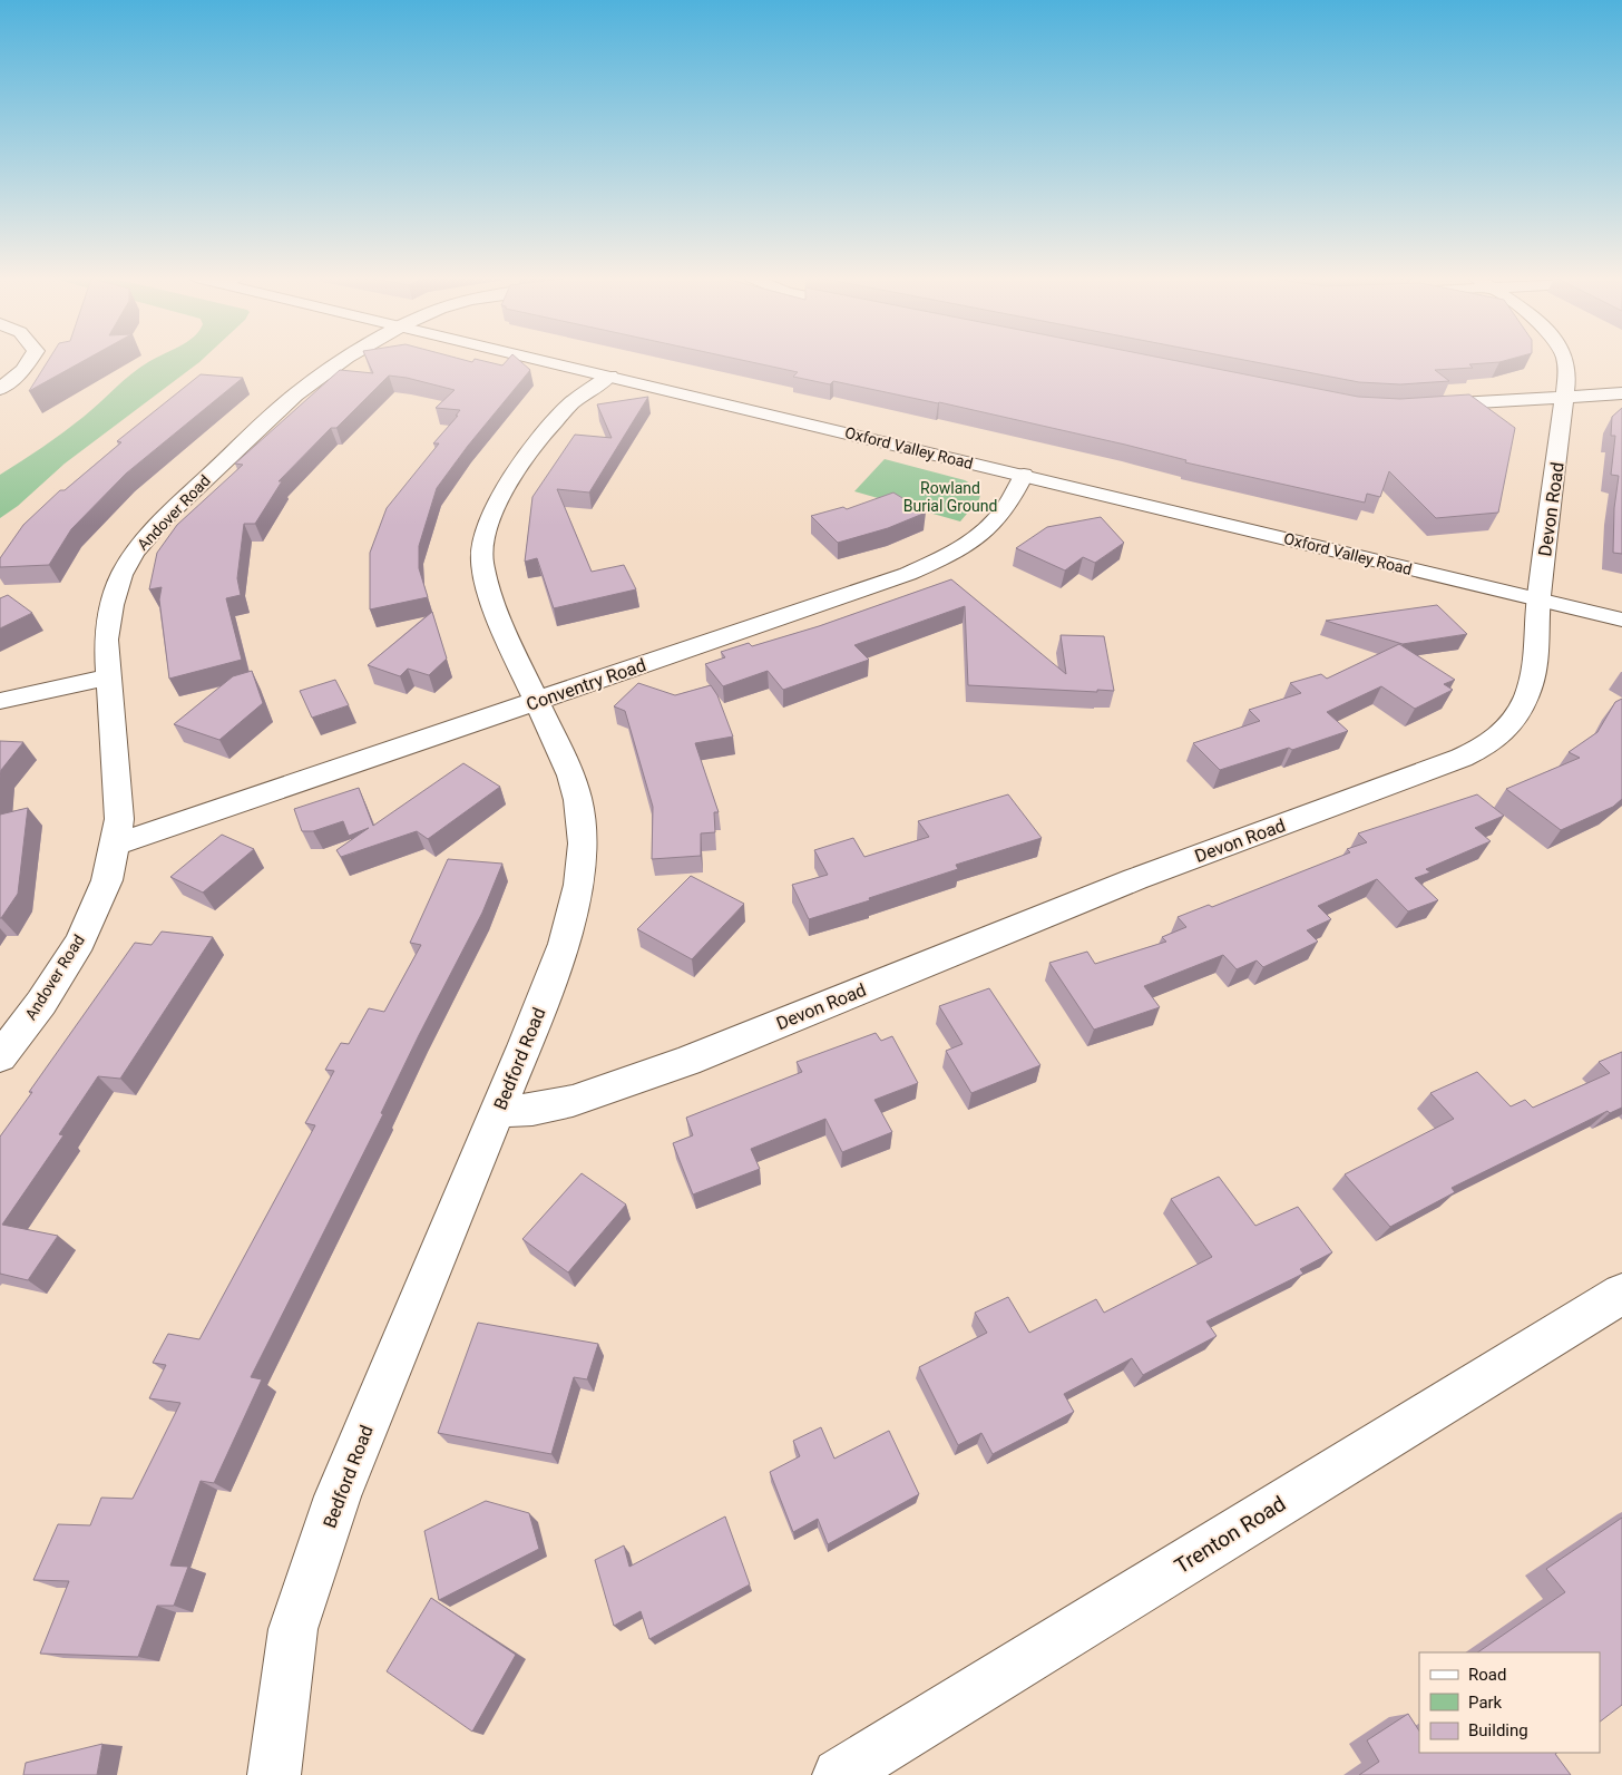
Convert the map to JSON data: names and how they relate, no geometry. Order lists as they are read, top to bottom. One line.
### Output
{"streets":{"street":["Oxford Valley Road","Devon Road","Andover Road","Conventry Road","Bedford Road","Trenton Road"]},"crossings":[["Oxford Valley Road","Devon Road"],["Oxford Valley Road","Conventry Road"],["Oxford Valley Road","Bedford Road"],["Devon Road","Bedford Road"],["Andover Road","Conventry Road"],["Conventry Road","Bedford Road"]],"parks":["Rowland Burial Ground"],"legend":["Road","Park","Building"]}
